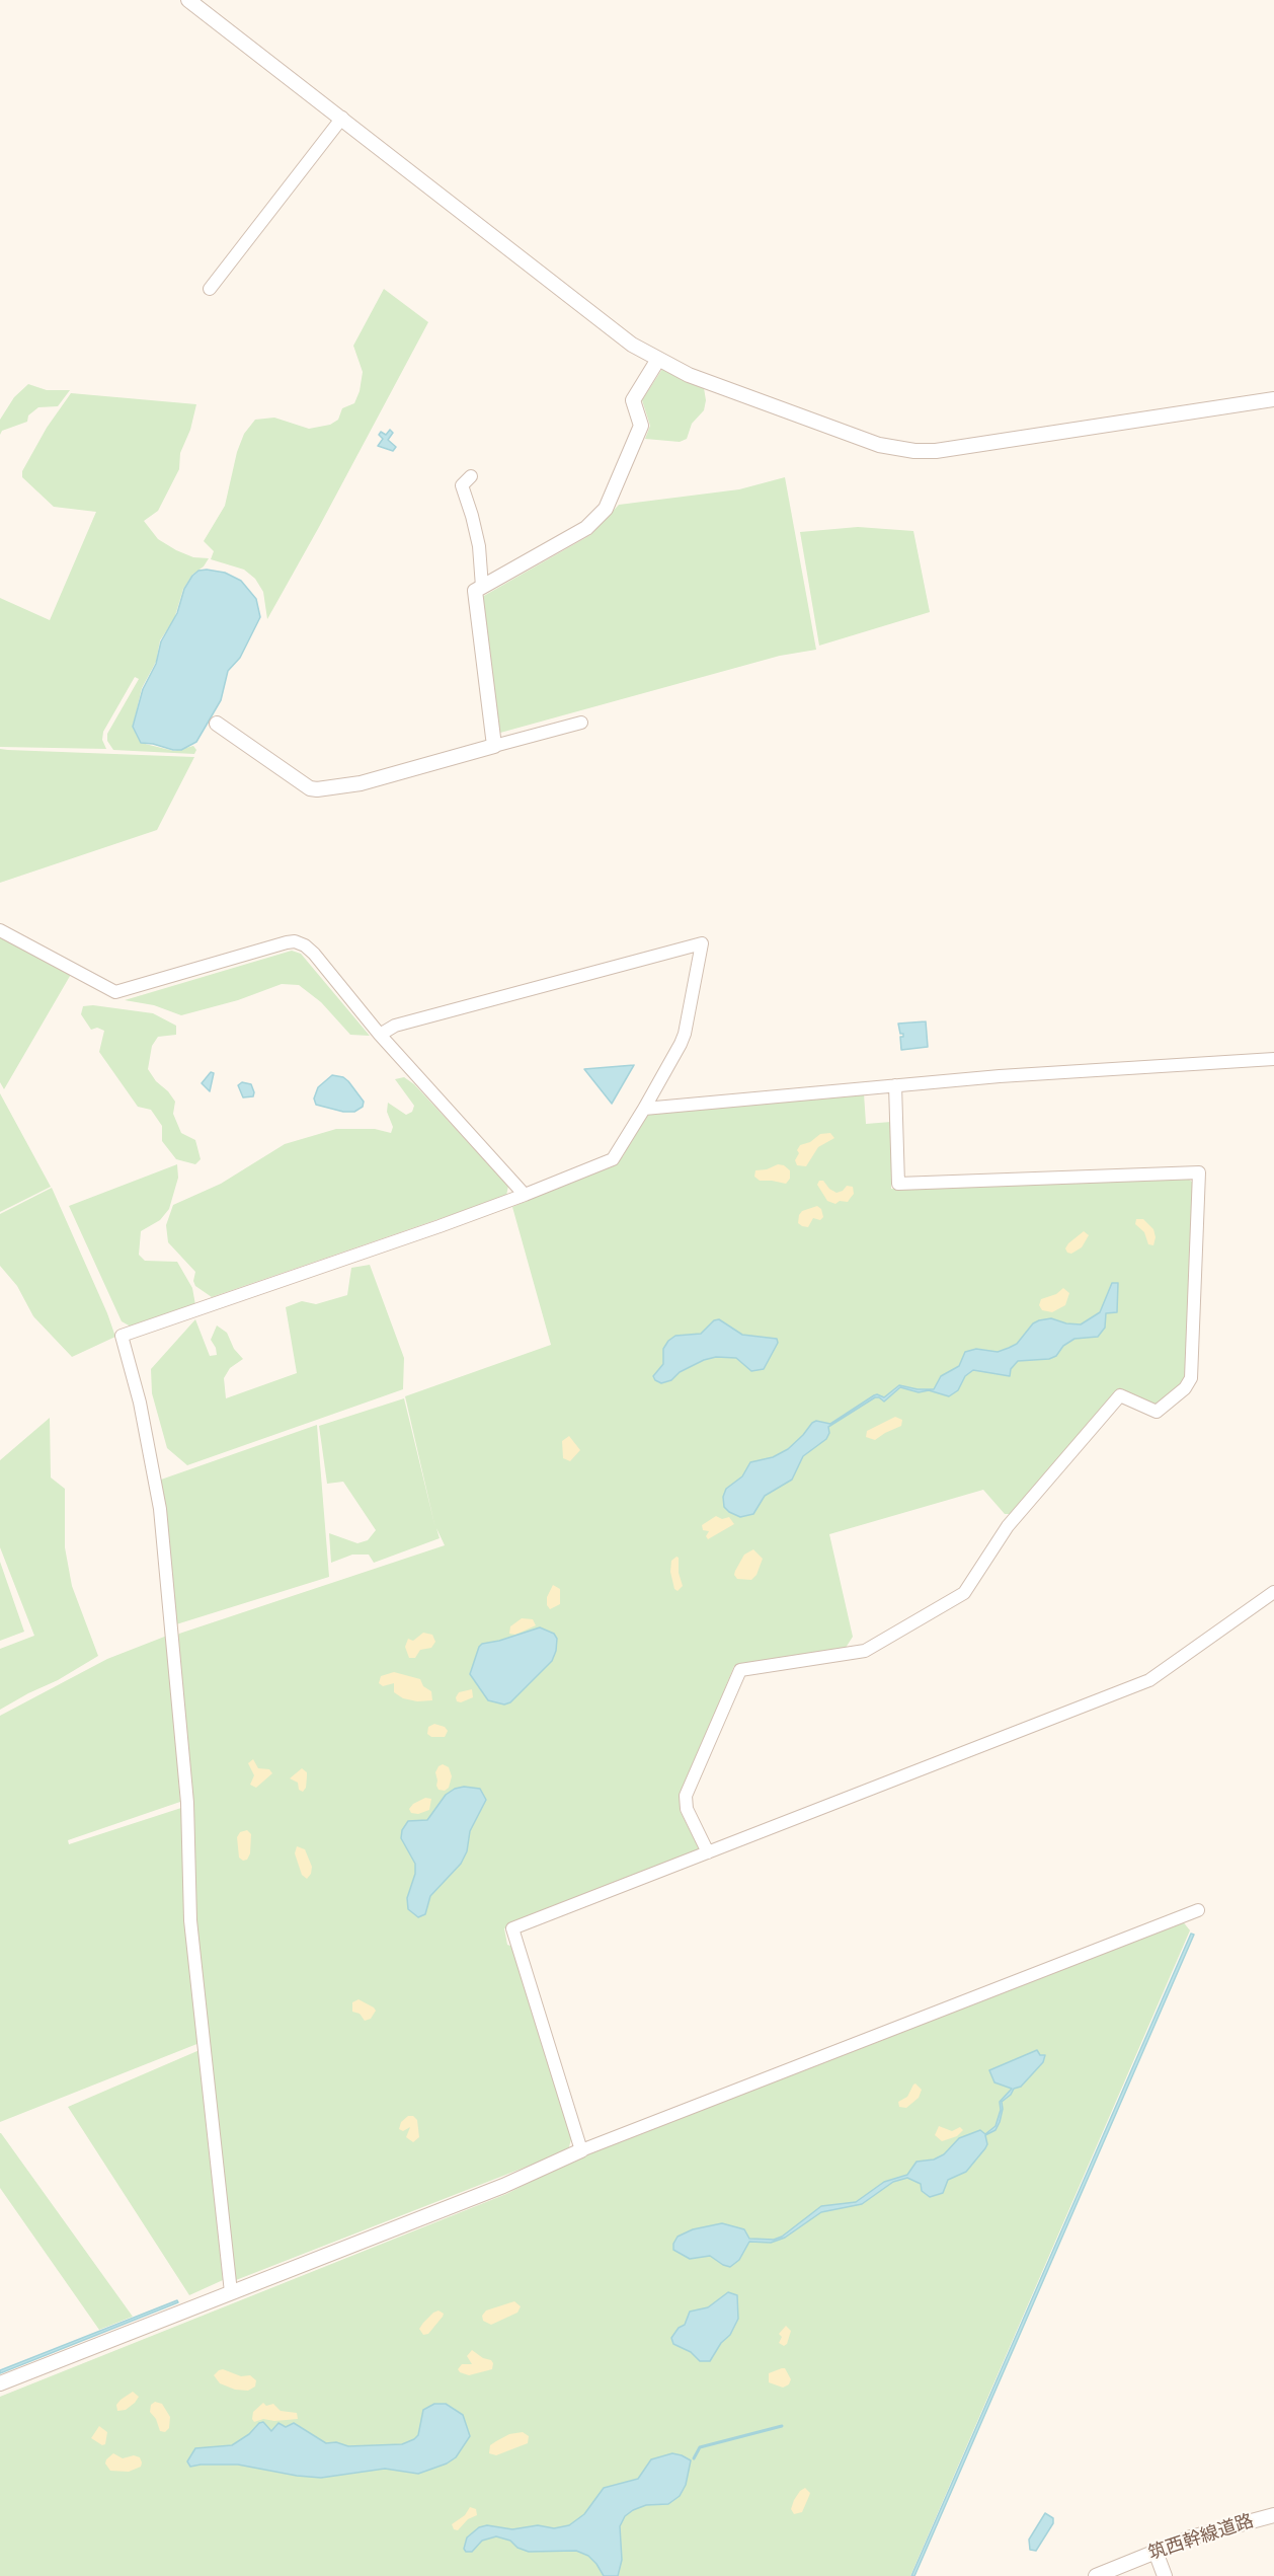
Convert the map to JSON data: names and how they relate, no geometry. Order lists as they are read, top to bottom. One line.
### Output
{"streets":{"street":["筑西幹線道路"]}}
